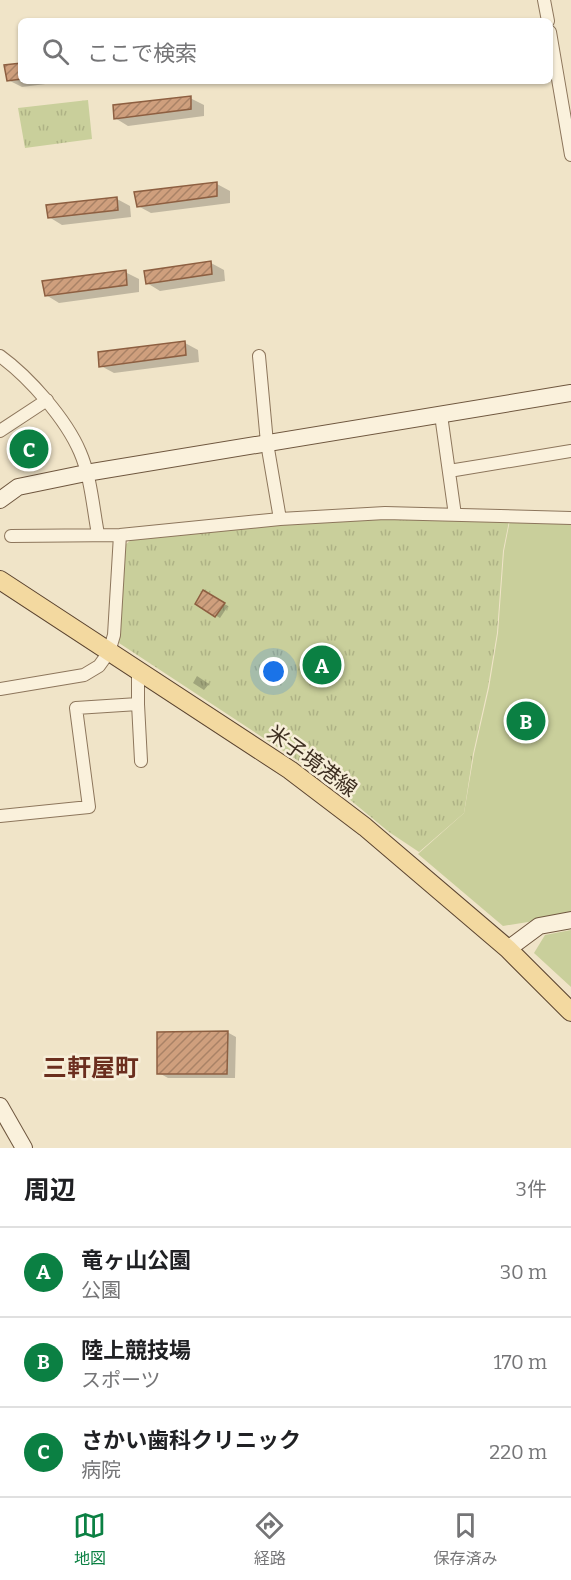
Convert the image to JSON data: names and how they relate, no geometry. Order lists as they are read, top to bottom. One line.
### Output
{"streets":{"main road":["米子境港線"]},"districts":["三軒屋町"],"page":{"search":"ここで検索","pins":["C","A","B"],"heading":["周辺","3件"],"list":[{"mark":"A","name":"竜ヶ山公園","note":"公園","value":"30 m"},{"mark":"B","name":"陸上競技場","note":"スポーツ","value":"170 m"},{"mark":"C","name":"さかい歯科クリニック","note":"病院","value":"220 m"}],"nav":["地図","経路","保存済み"]}}
